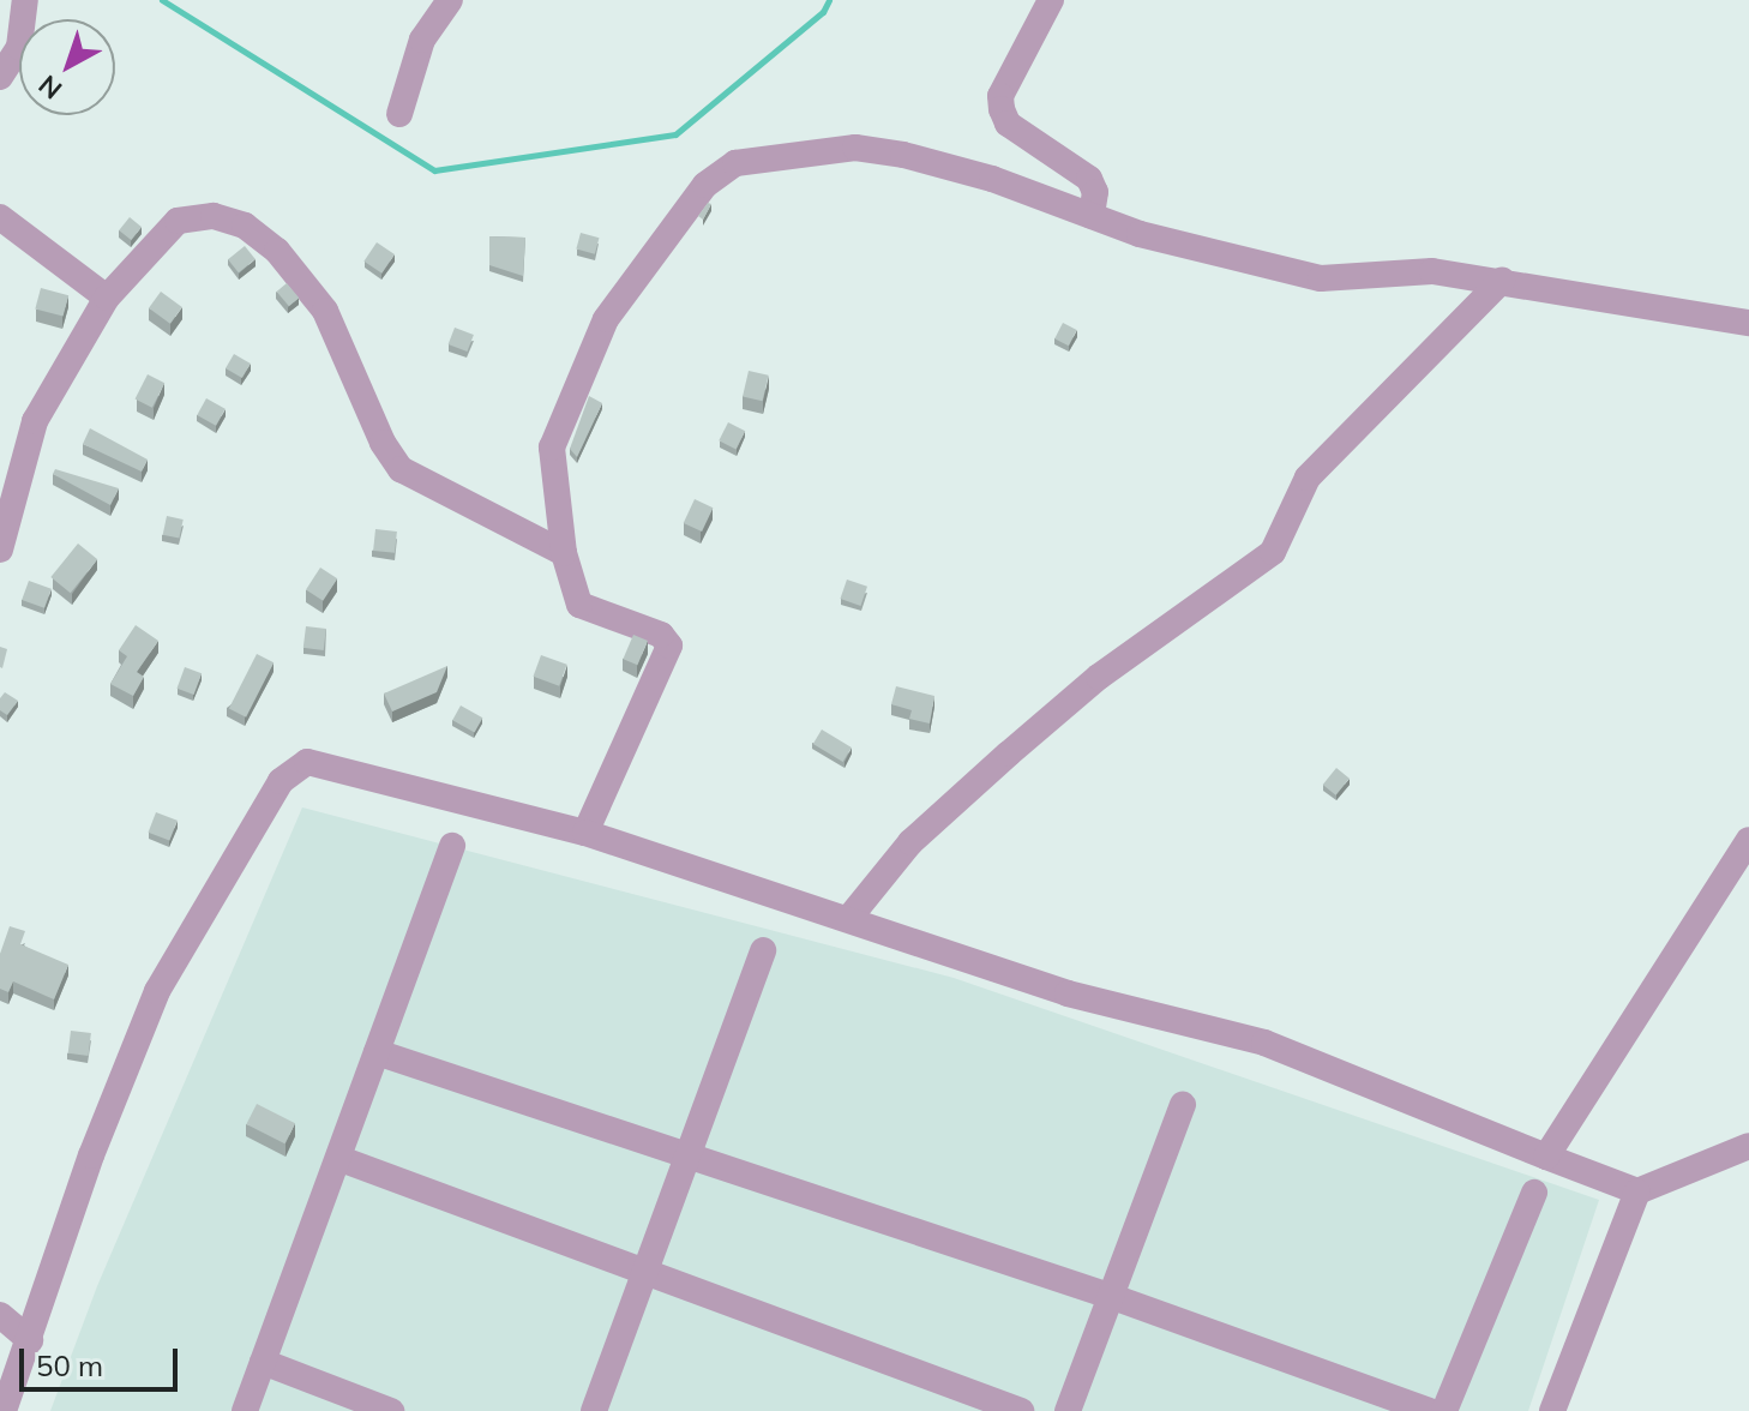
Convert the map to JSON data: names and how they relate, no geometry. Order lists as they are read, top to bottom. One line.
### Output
{"scale_bar":"50 m","north":"bottom left"}
